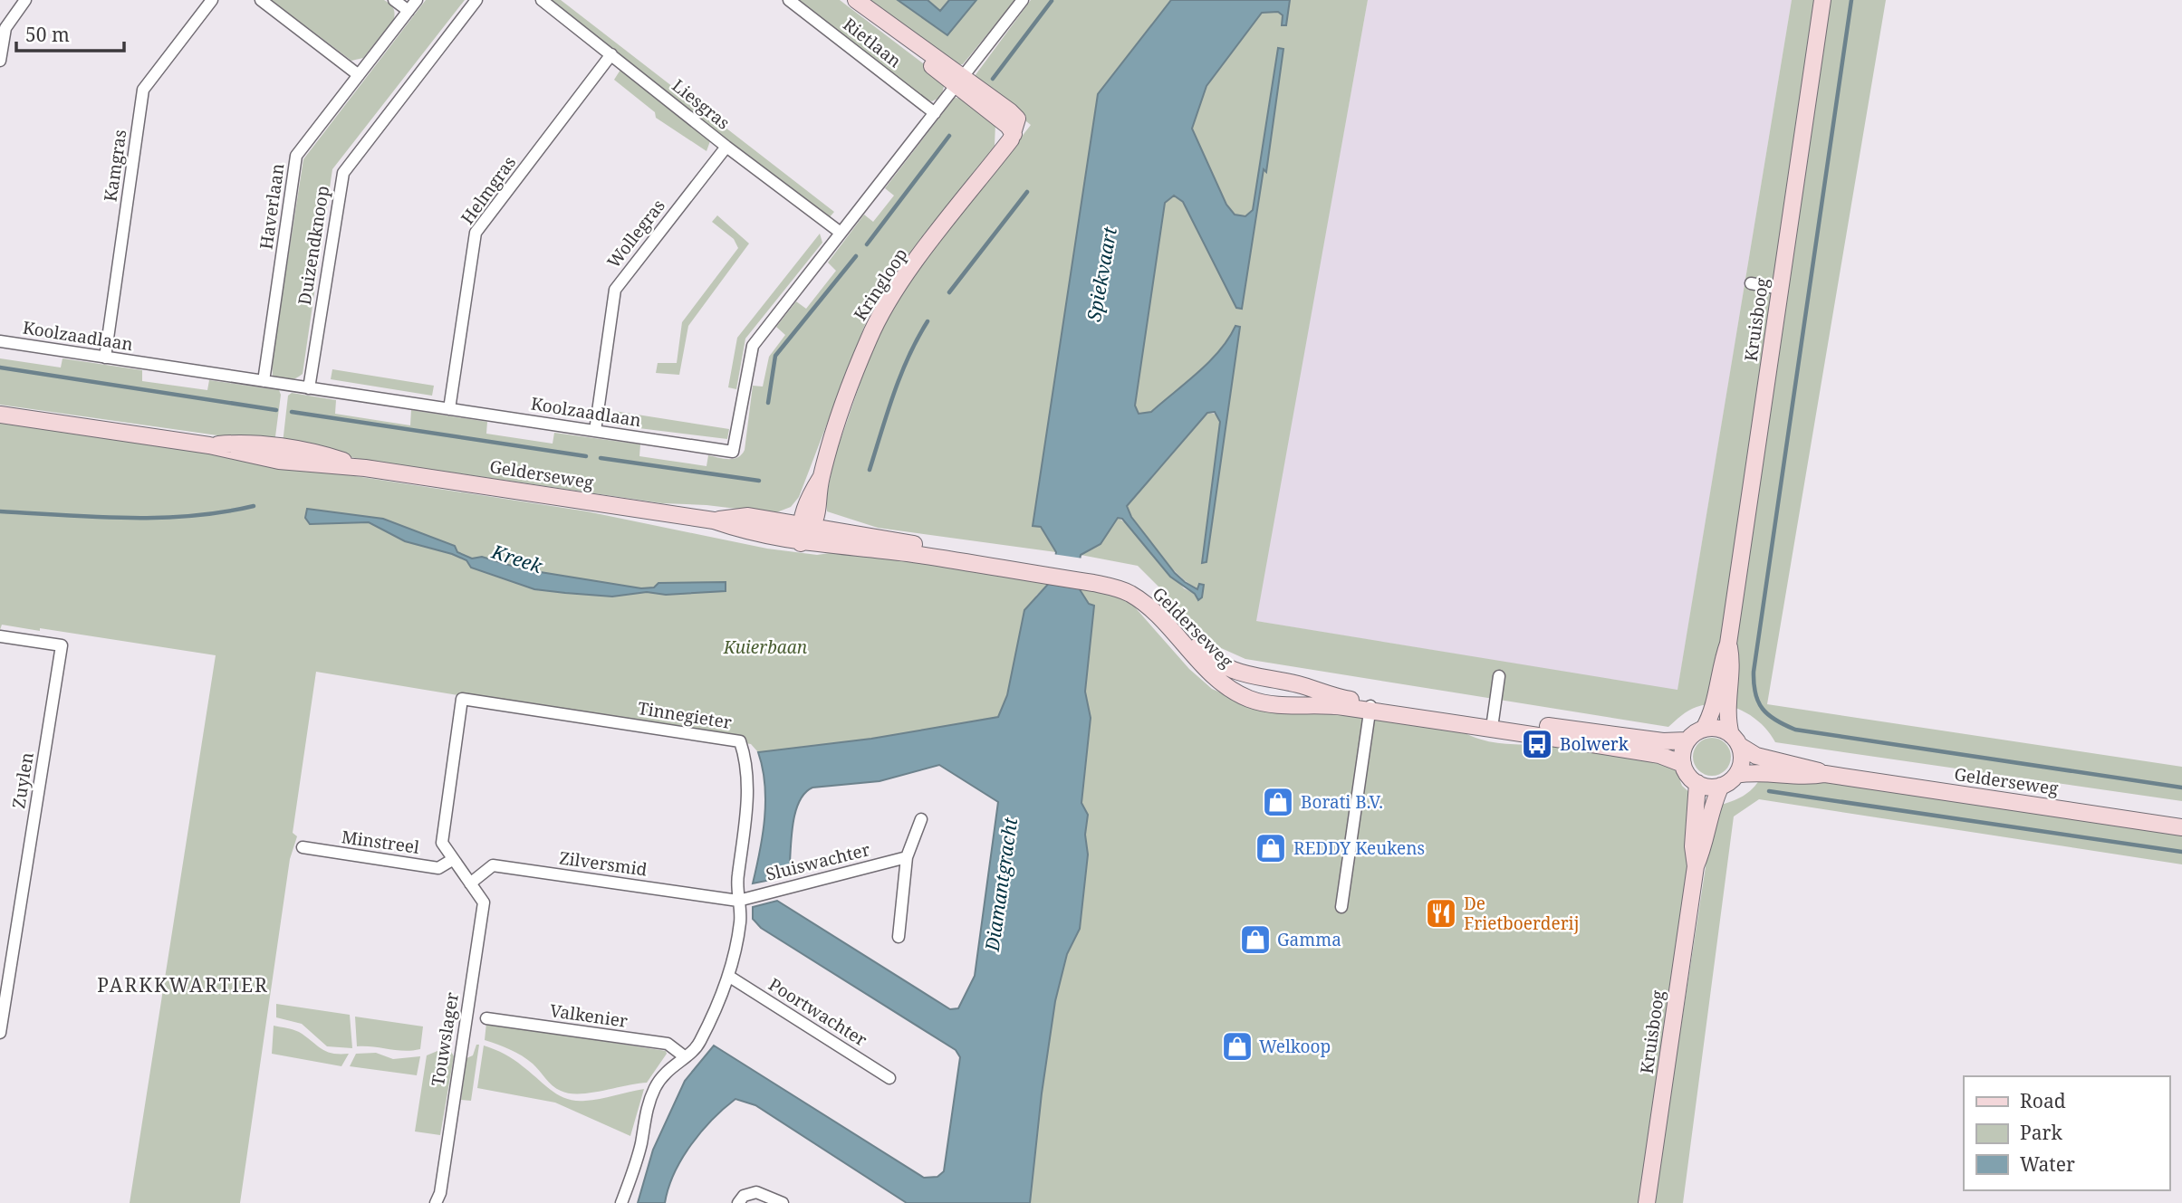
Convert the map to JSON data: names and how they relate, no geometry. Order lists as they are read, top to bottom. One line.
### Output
{"streets":{"street":["Rietlaan","Liesgras","Kamgras","Helmgras","Haverlaan","Wollegras","Duizendknoop","Kringloop","Kruisboog","Koolzaadlaan","Gelderseweg","Tinnegieter","Zuylen","Minstreel","Sluiswachter","Zilversmid","Poortwachter","Valkenier","Touwslager"]},"crossings":[["Rietlaan","Koolzaadlaan"],["Liesgras","Helmgras"],["Liesgras","Wollegras"],["Liesgras","Koolzaadlaan"],["Kamgras","Koolzaadlaan"],["Helmgras","Koolzaadlaan"],["Haverlaan","Koolzaadlaan"],["Wollegras","Koolzaadlaan"],["Duizendknoop","Koolzaadlaan"],["Kringloop","Koolzaadlaan"],["Kringloop","Gelderseweg"],["Kruisboog","Gelderseweg"],["Tinnegieter","Minstreel"],["Tinnegieter","Sluiswachter"],["Tinnegieter","Zilversmid"],["Tinnegieter","Poortwachter"],["Tinnegieter","Valkenier"],["Tinnegieter","Touwslager"],["Sluiswachter","Zilversmid"],["Zilversmid","Touwslager"]],"districts":["PARKKWARTIER"],"water":["Spiekvaart","Kreek","Diamantgracht"],"parks":["Kuierbaan"],"places":{"bus stop":["Bolwerk"],"shop":["Borati B.V.","REDDY Keukens","Gamma","Welkoop"],"restaurant":["De Frietboerderij"]},"legend":["Road","Park","Water"],"scale_bar":"50 m"}
